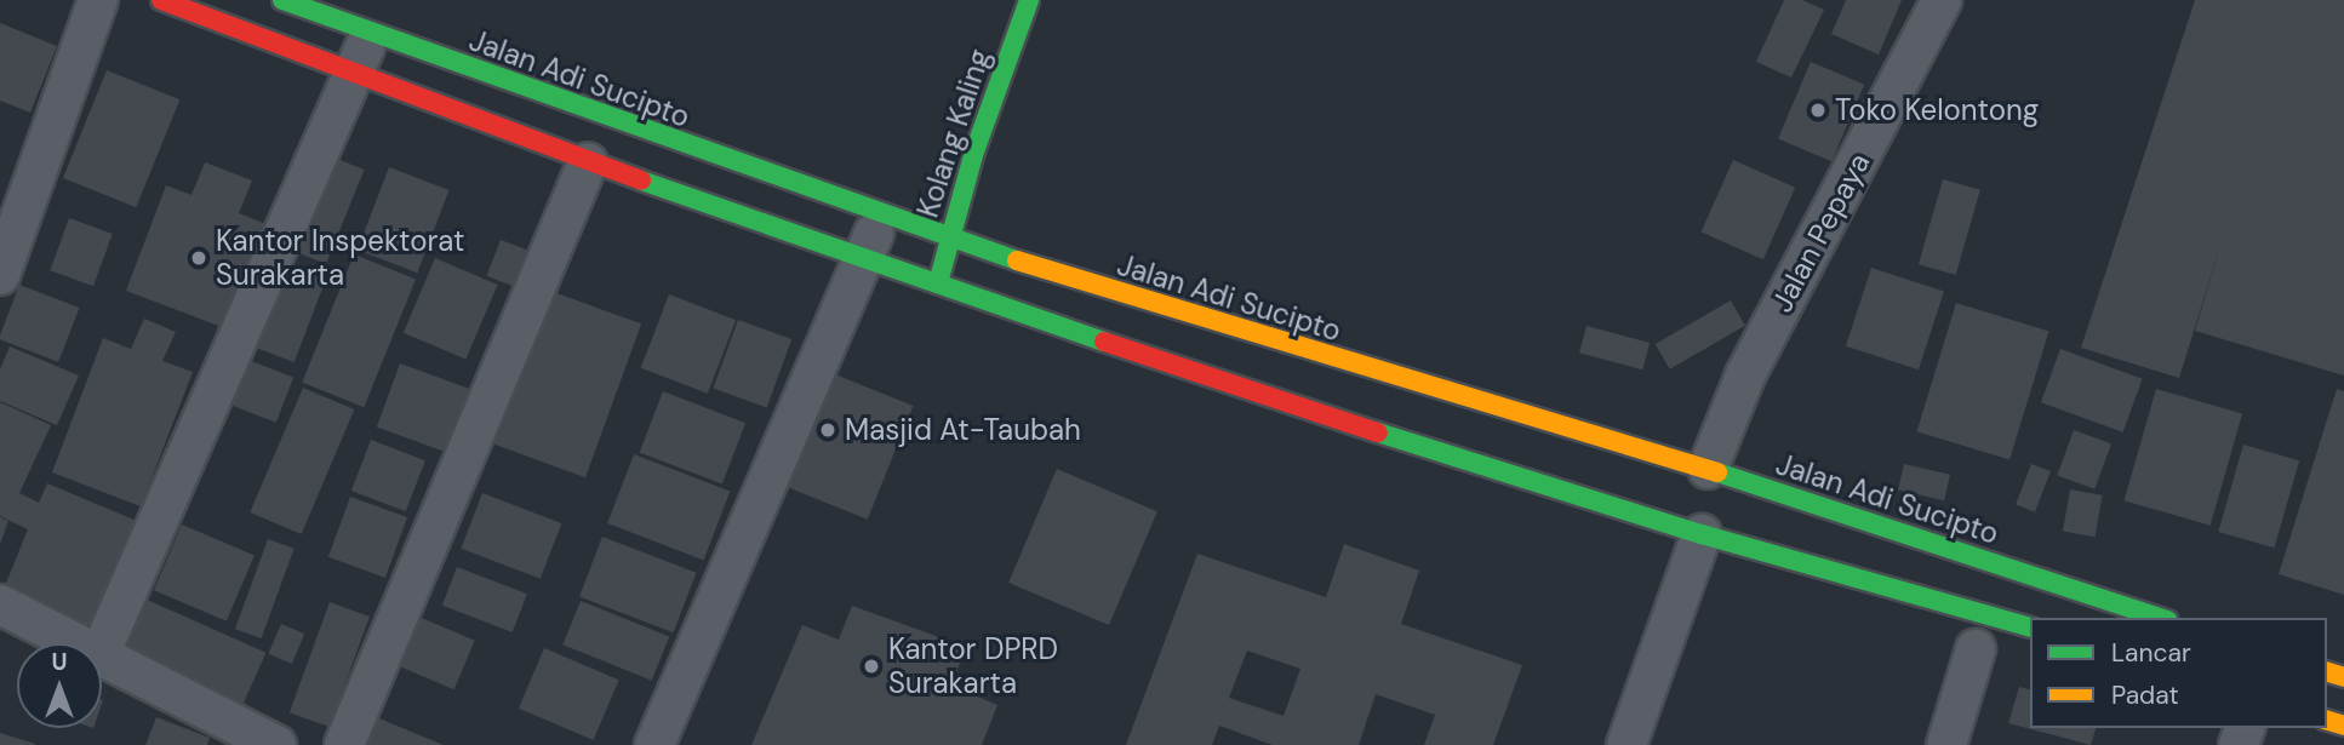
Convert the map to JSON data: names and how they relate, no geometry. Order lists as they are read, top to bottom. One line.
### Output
{"streets":{"main road":["Jalan Adi Sucipto","Kolang Kaling"],"street":["Jalan Pepaya"]},"crossings":[["Jalan Adi Sucipto","Kolang Kaling"],["Jalan Adi Sucipto","Jalan Pepaya"]],"places":["Toko Kelontong","Kantor Inspektorat Surakarta","Masjid At-Taubah","Kantor DPRD Surakarta"],"legend":["Lancar","Padat"],"north":"top"}
